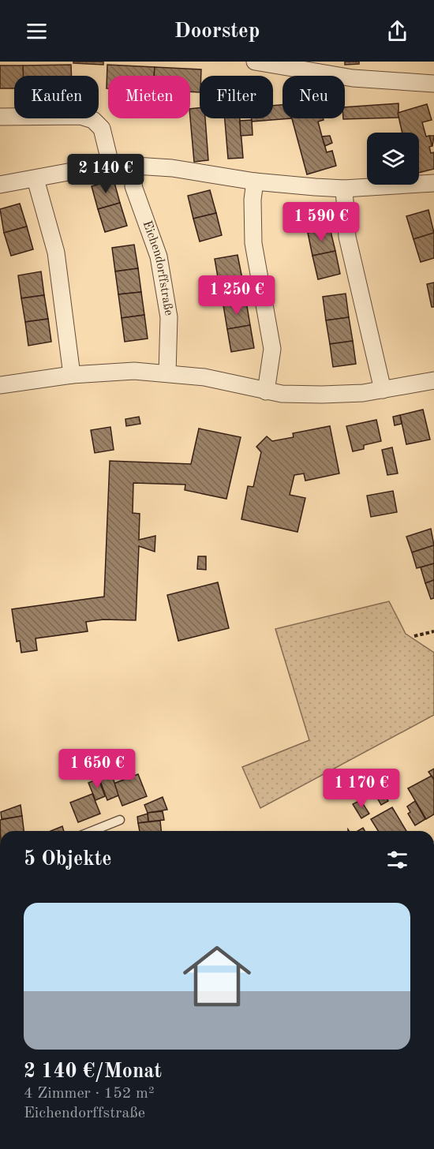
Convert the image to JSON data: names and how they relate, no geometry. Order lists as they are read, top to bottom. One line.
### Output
{"streets":{"street":["Eichendorffstraße"]},"page":{"header":"Doorstep","chip":["Kaufen","Mieten","Filter","Neu"],"price":["2 140 €","1 590 €","1 250 €","1 650 €","1 170 €"],"heading":"5 Objekte","list":[{"name":"2 140 €/Monat","note":"4 Zimmer · 152 m² · Eichendorffstraße"}]}}
